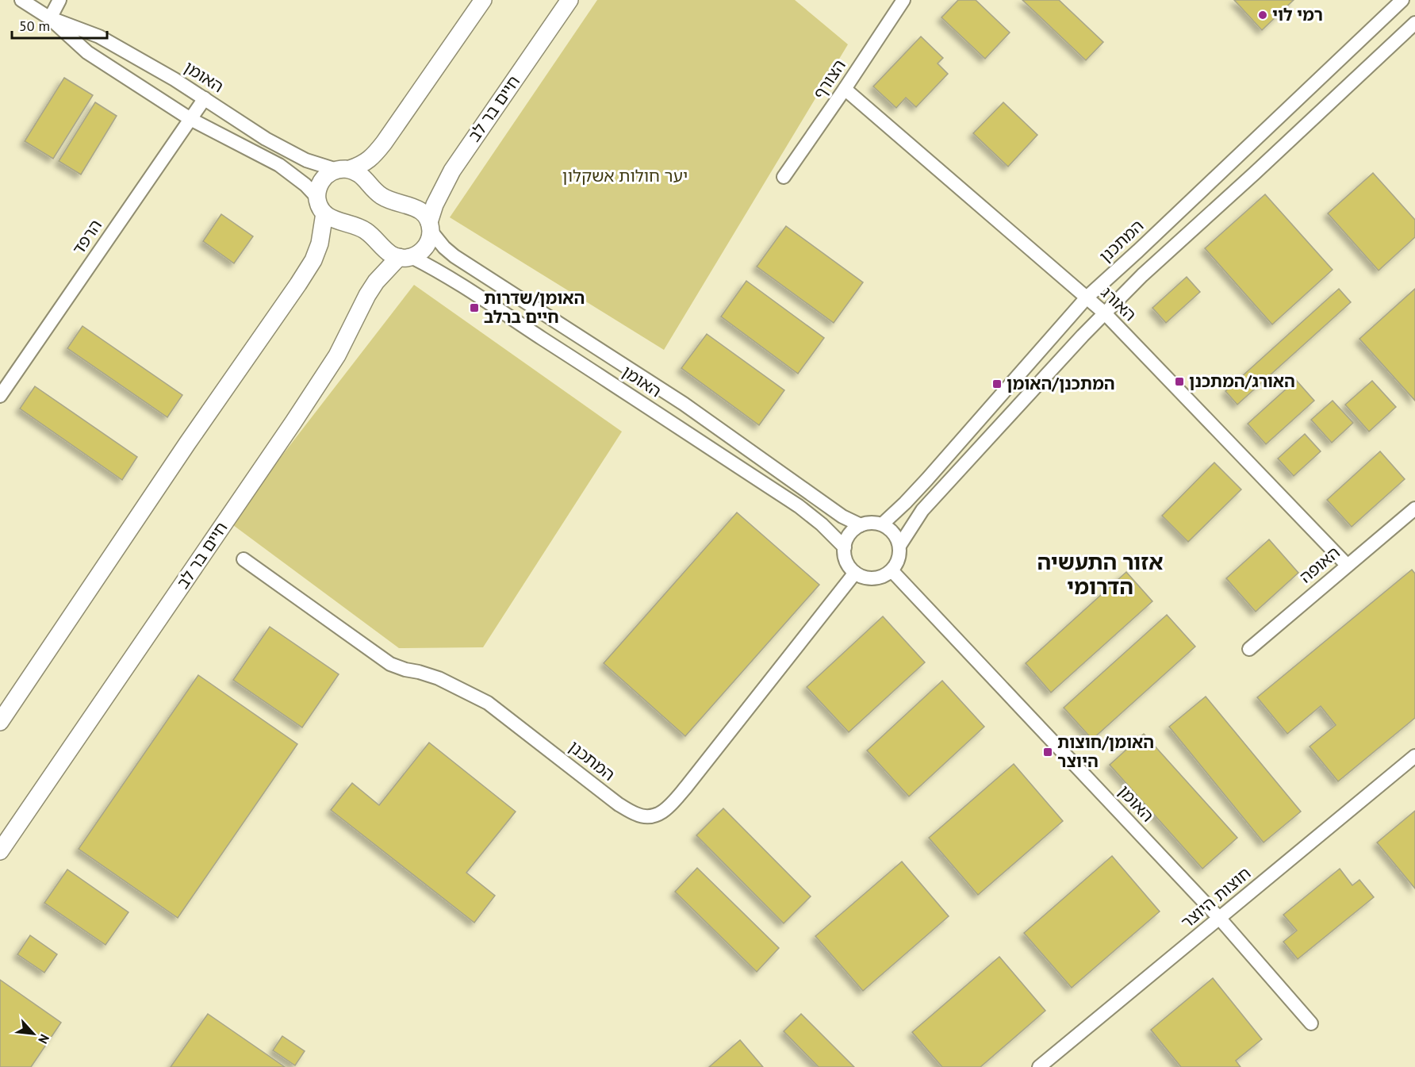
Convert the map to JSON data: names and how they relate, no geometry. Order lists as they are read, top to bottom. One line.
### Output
{"streets":{"main road":["חיים בר לב"],"street":["האומן","הצורף","הרפד","המתכנן","האורג","האופה","חוצות היוצר"]},"crossings":[["האומן","חיים בר לב"],["האומן","הרפד"],["האומן","המתכנן"],["האומן","חוצות היוצר"],["הצורף","האורג"],["המתכנן","האורג"],["האורג","האופה"]],"districts":["אזור התעשיה הדרומי"],"parks":["יער חולות אשקלון"],"places":{"other":["רמי לוי"],"transit":["האומן/שדרות חיים ברלב","האורג/המתכנן","המתכנן/האומן","האומן/חוצות היוצר"]},"scale_bar":"50 m","north":"bottom right"}
